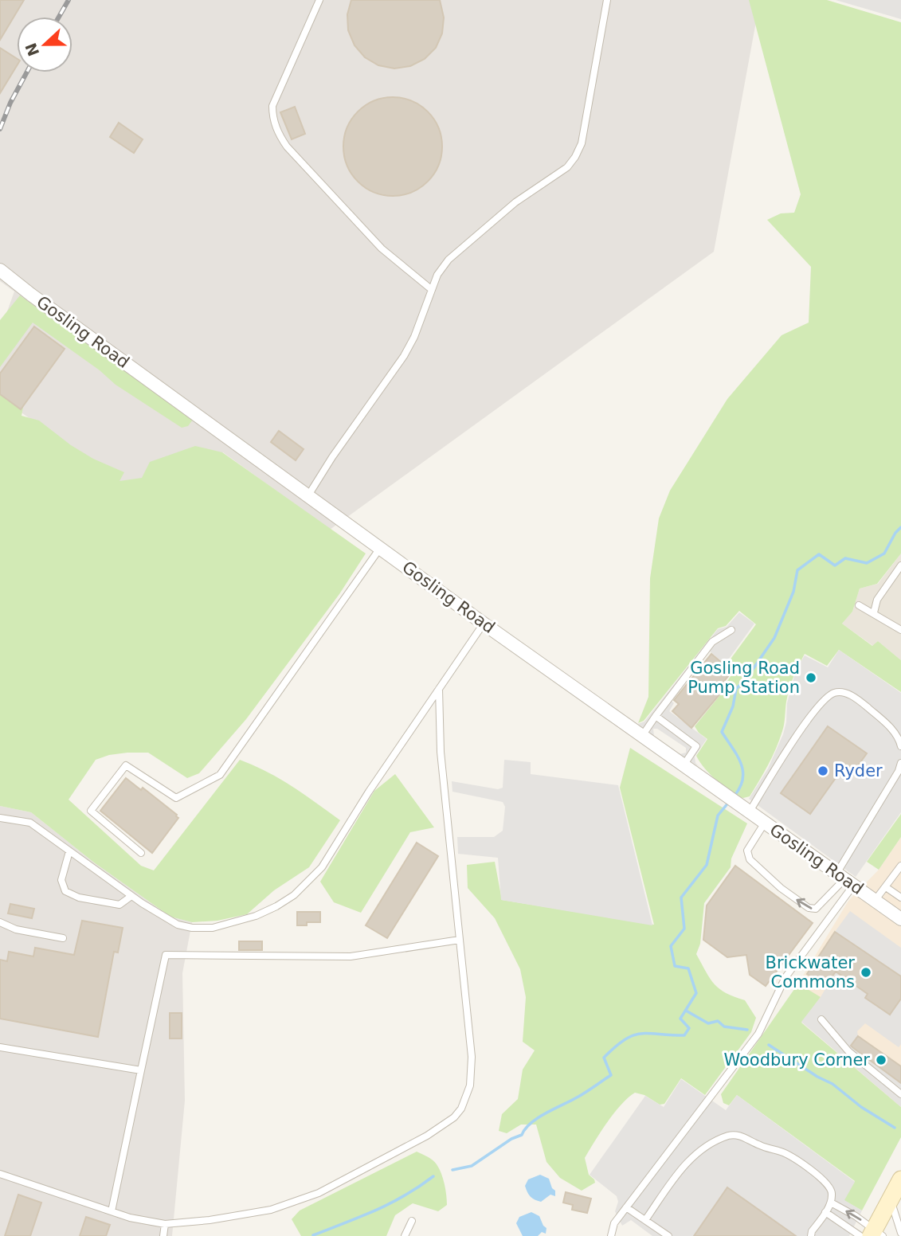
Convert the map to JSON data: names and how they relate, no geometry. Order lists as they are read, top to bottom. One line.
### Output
{"streets":{"street":["Gosling Road"]},"places":["Gosling Road Pump Station","Ryder","Brickwater Commons","Woodbury Corner"],"north":"left"}
